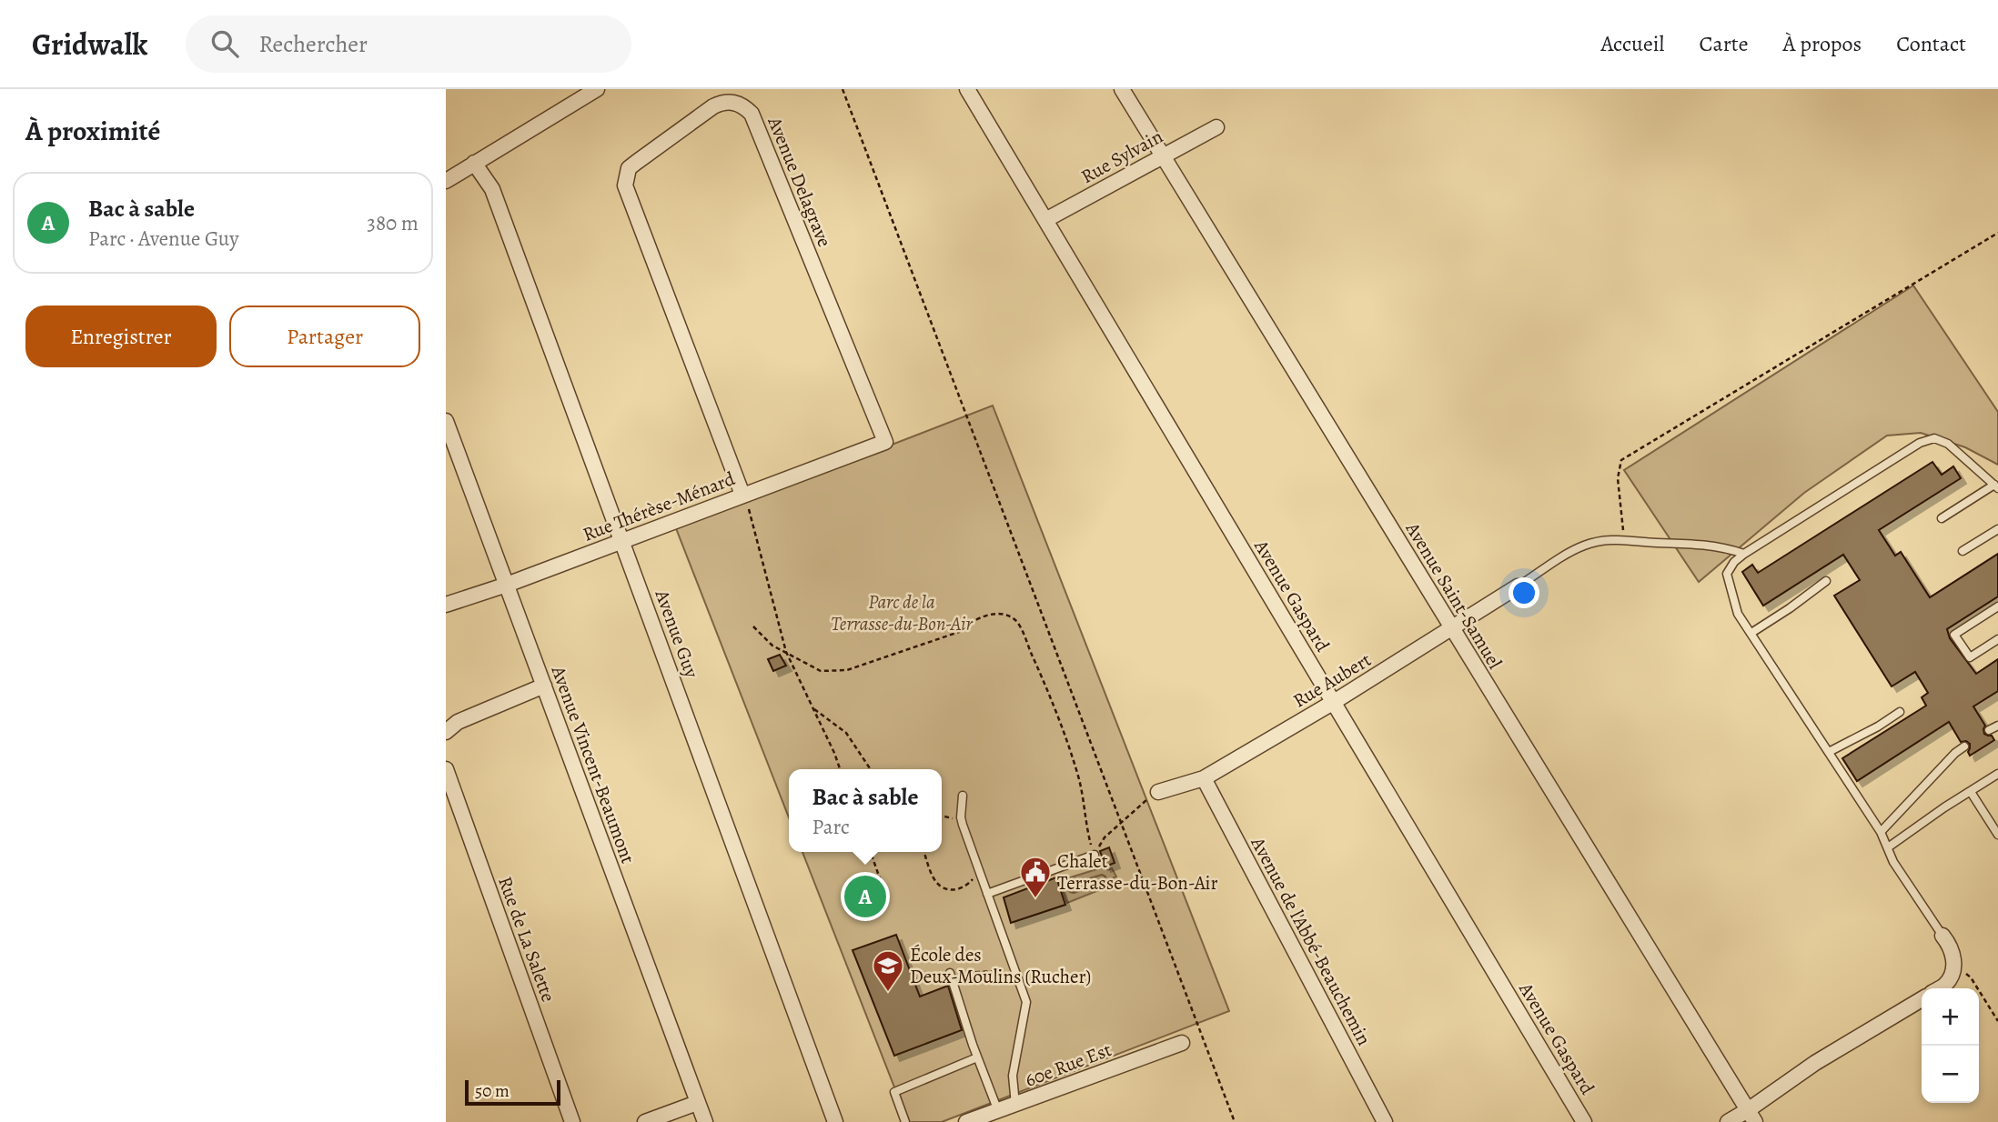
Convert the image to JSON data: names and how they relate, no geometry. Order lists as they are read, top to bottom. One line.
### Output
{"streets":{"street":["Rue Sylvain","Avenue Delagrave","Rue Thérèse-Ménard","Avenue Gaspard","Avenue Saint-Samuel","Avenue Guy","Rue Aubert","Avenue Vincent-Beaumont","Rue de La Salette","Avenue de l'Abbé-Beauchemin","60e Rue Est"]},"crossings":[["Rue Sylvain","Avenue Gaspard"],["Rue Sylvain","Avenue Saint-Samuel"],["Avenue Delagrave","Rue Thérèse-Ménard"],["Rue Thérèse-Ménard","Avenue Guy"],["Rue Thérèse-Ménard","Avenue Vincent-Beaumont"],["Avenue Gaspard","Rue Aubert"],["Avenue Saint-Samuel","Rue Aubert"],["Rue Aubert","Avenue de l'Abbé-Beauchemin"]],"parks":["Parc de la Terrasse-du-Bon-Air"],"places":{"public building":["Chalet Terrasse-du-Bon-Air"],"school or university":["École des Deux-Moulins (Rucher)"]},"scale_bar":"50 m","page":{"header":"Gridwalk","search":"Rechercher","nav":["Accueil","Carte","À propos","Contact"],"heading":"À proximité","list":[{"mark":"A","name":"Bac à sable","note":"Parc · Avenue Guy","value":"380 m"}],"buttons":["Enregistrer","Partager"],"popup":["Bac à sable","Parc"],"pins":"A","map_buttons":["+","−"],"scale":"50 m"}}
